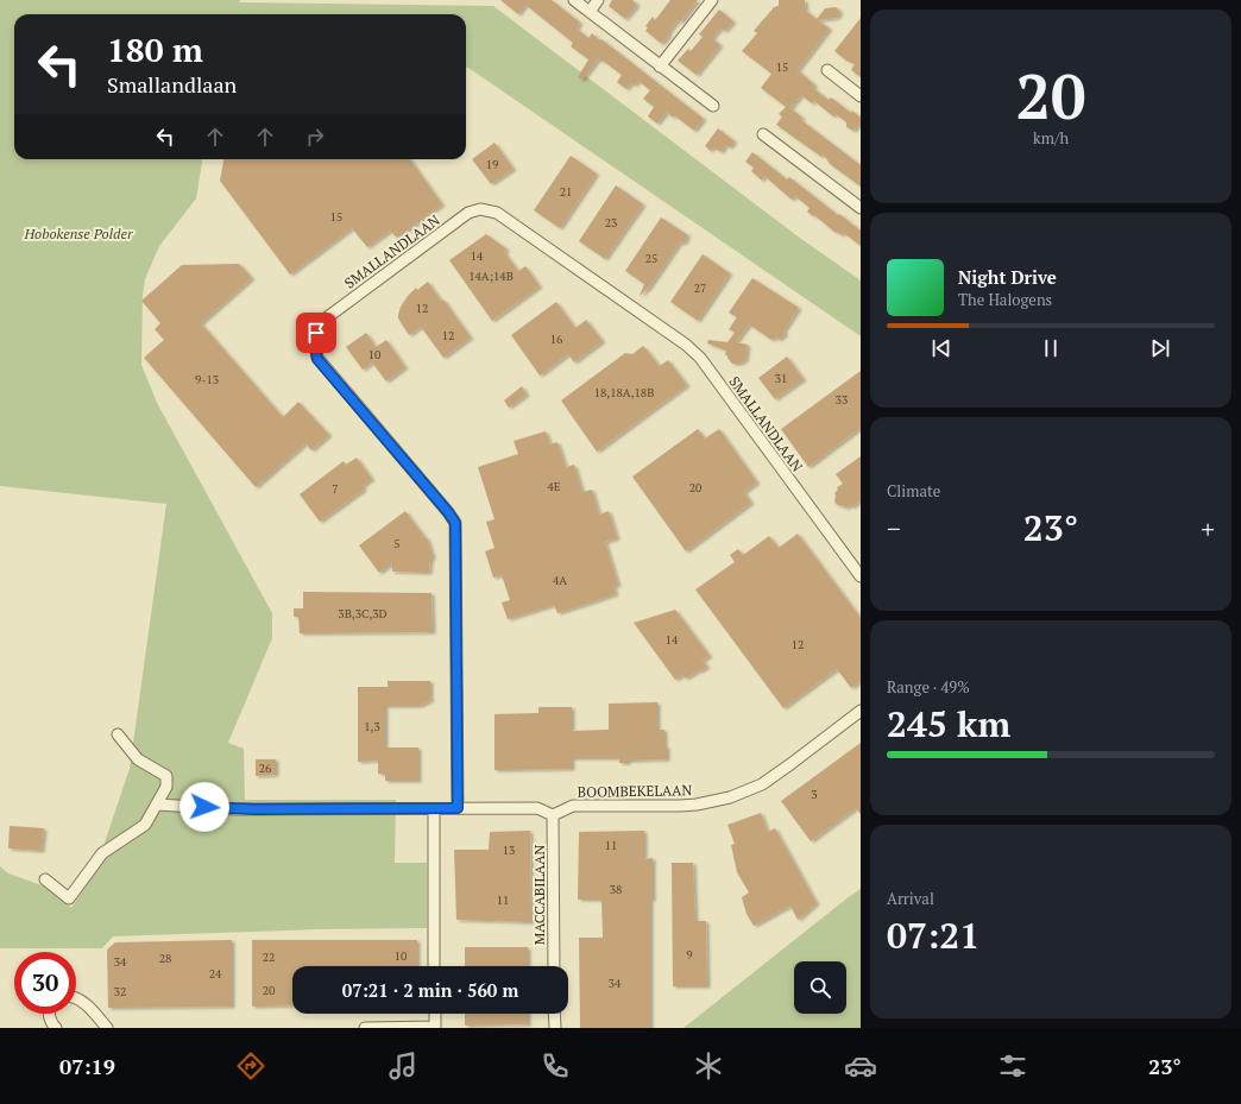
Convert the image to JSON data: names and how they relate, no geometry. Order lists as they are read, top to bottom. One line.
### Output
{"streets":{"street":["SMALLANDLAAN","BOOMBEKELAAN","MACCABILAAN"]},"crossings":[["BOOMBEKELAAN","MACCABILAAN"]],"parks":["Hobokense Polder"],"house_numbers":["15","19","21","15","23","14","25","14A;14B","27","12","12","16","10","31","9-13","18,18A,18B","33","4E","20","7","5","4A","3B,3C,3D","14","12","1,3","26","3","11","13","38","11","9","10","22","28","34","24","34","20","32"],"page":{"tile":[["20","km/h"],"Climate",["Range · 49%","245 km"],["Arrival","07:21"]],"turn":["180 m","Smallandlaan"],"song":["Night Drive","The Halogens"],"heat":["−","23°","+"],"limit":"30","trip":"07:21 · 2 min · 560 m","tabs":["07:19","23°"]}}
